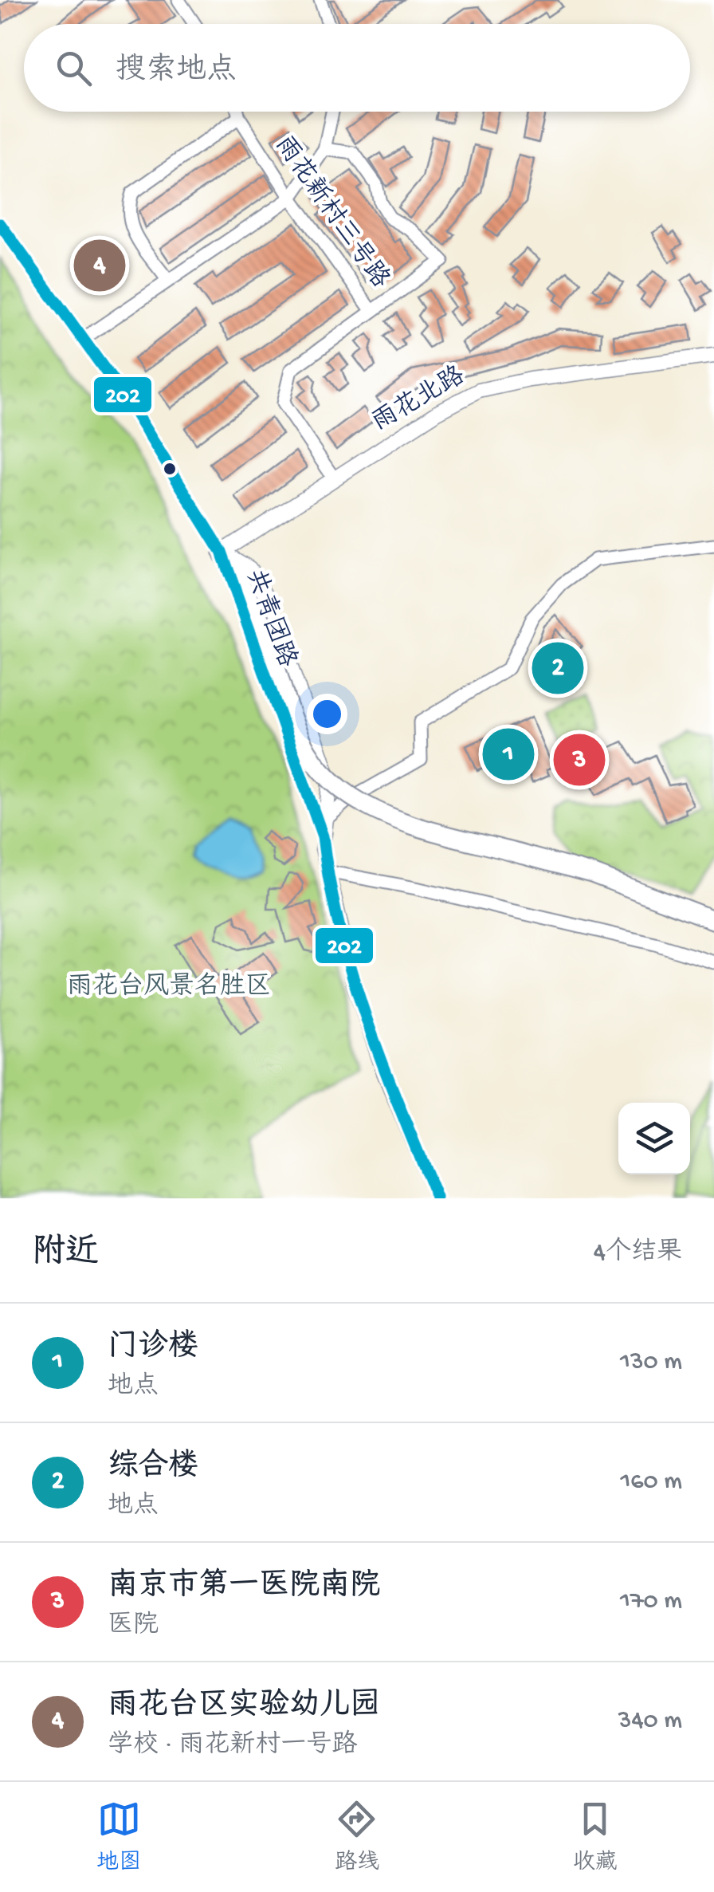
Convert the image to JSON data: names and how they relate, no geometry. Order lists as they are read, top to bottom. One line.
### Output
{"streets":{"street":["雨花新村三号路","雨花北路","共青团路"]},"crossings":[["雨花北路","共青团路"]],"parks":["雨花台风景名胜区"],"lines":["transit line 202"],"page":{"search":"搜索地点","pins":["4","2","1","3"],"heading":["附近","4个结果"],"list":[{"mark":"1","name":"门诊楼","note":"地点","value":"130 m"},{"mark":"2","name":"综合楼","note":"地点","value":"160 m"},{"mark":"3","name":"南京市第一医院南院","note":"医院","value":"170 m"},{"mark":"4","name":"雨花台区实验幼儿园","note":"学校 · 雨花新村一号路","value":"340 m"}],"nav":["地图","路线","收藏"]}}
